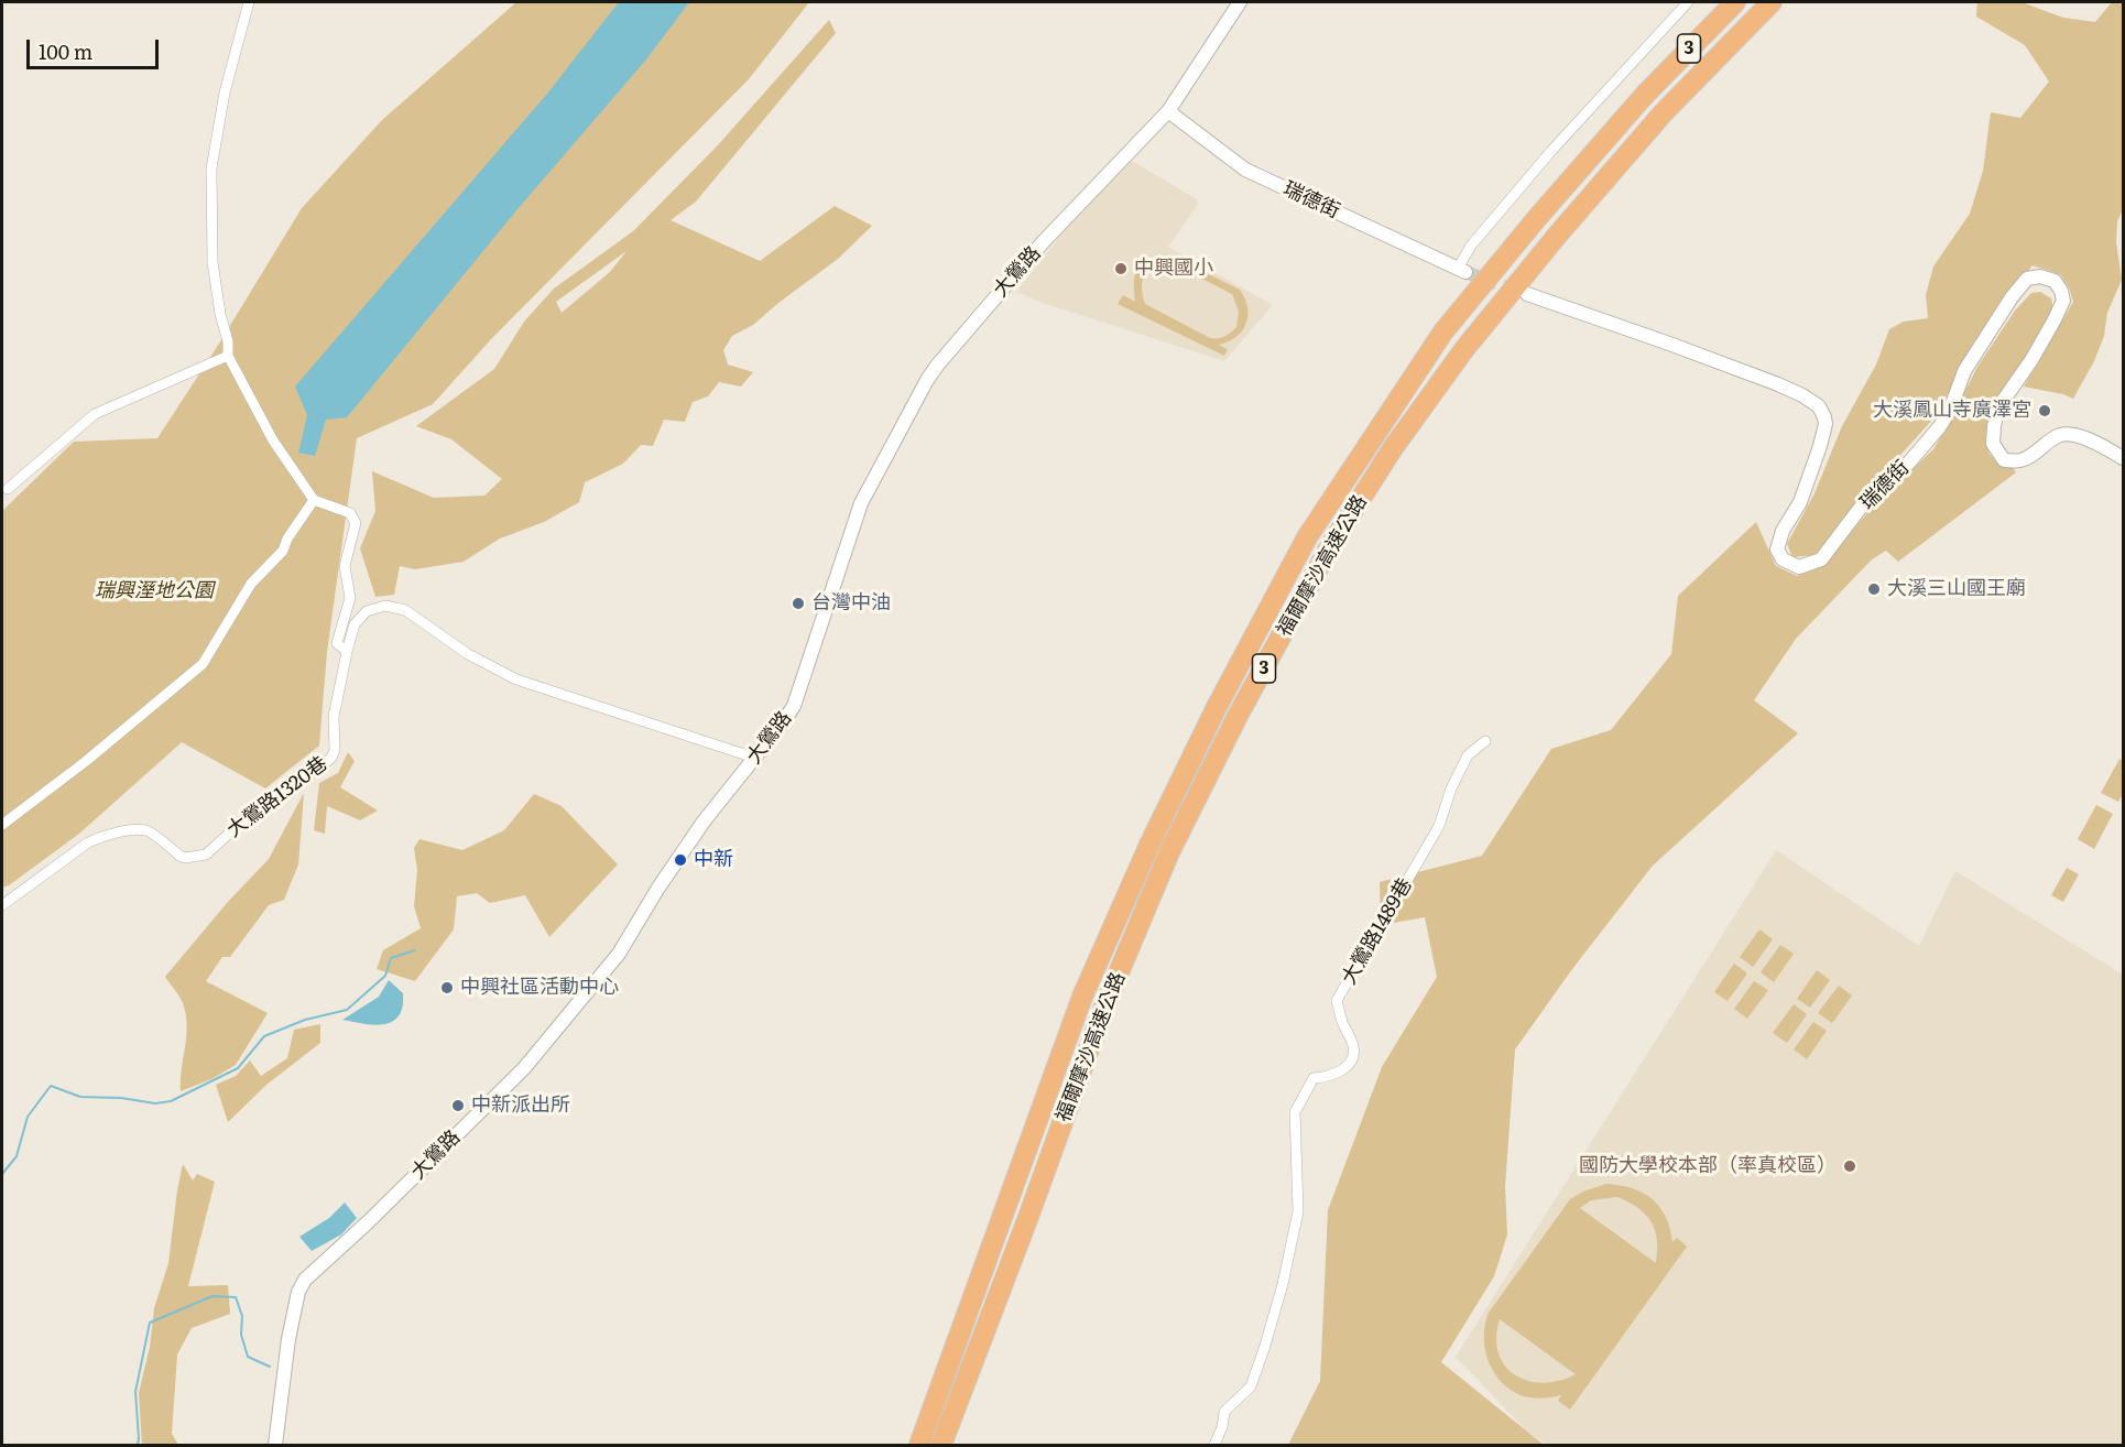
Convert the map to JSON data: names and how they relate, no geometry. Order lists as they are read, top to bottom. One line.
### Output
{"streets":{"highway":["3","福爾摩沙高速公路"],"street":["瑞德街","大鶯路","大鶯路1320巷","大鶯路1489巷"]},"crossings":[["瑞德街","大鶯路"],["大鶯路","大鶯路1320巷"]],"parks":["瑞興溼地公園"],"places":["中興國小","大溪鳳山寺廣澤宮","大溪三山國王廟","台灣中油","中新","中興社區活動中心","中新派出所","國防大學校本部（率真校區）"],"scale_bar":"100 m"}
